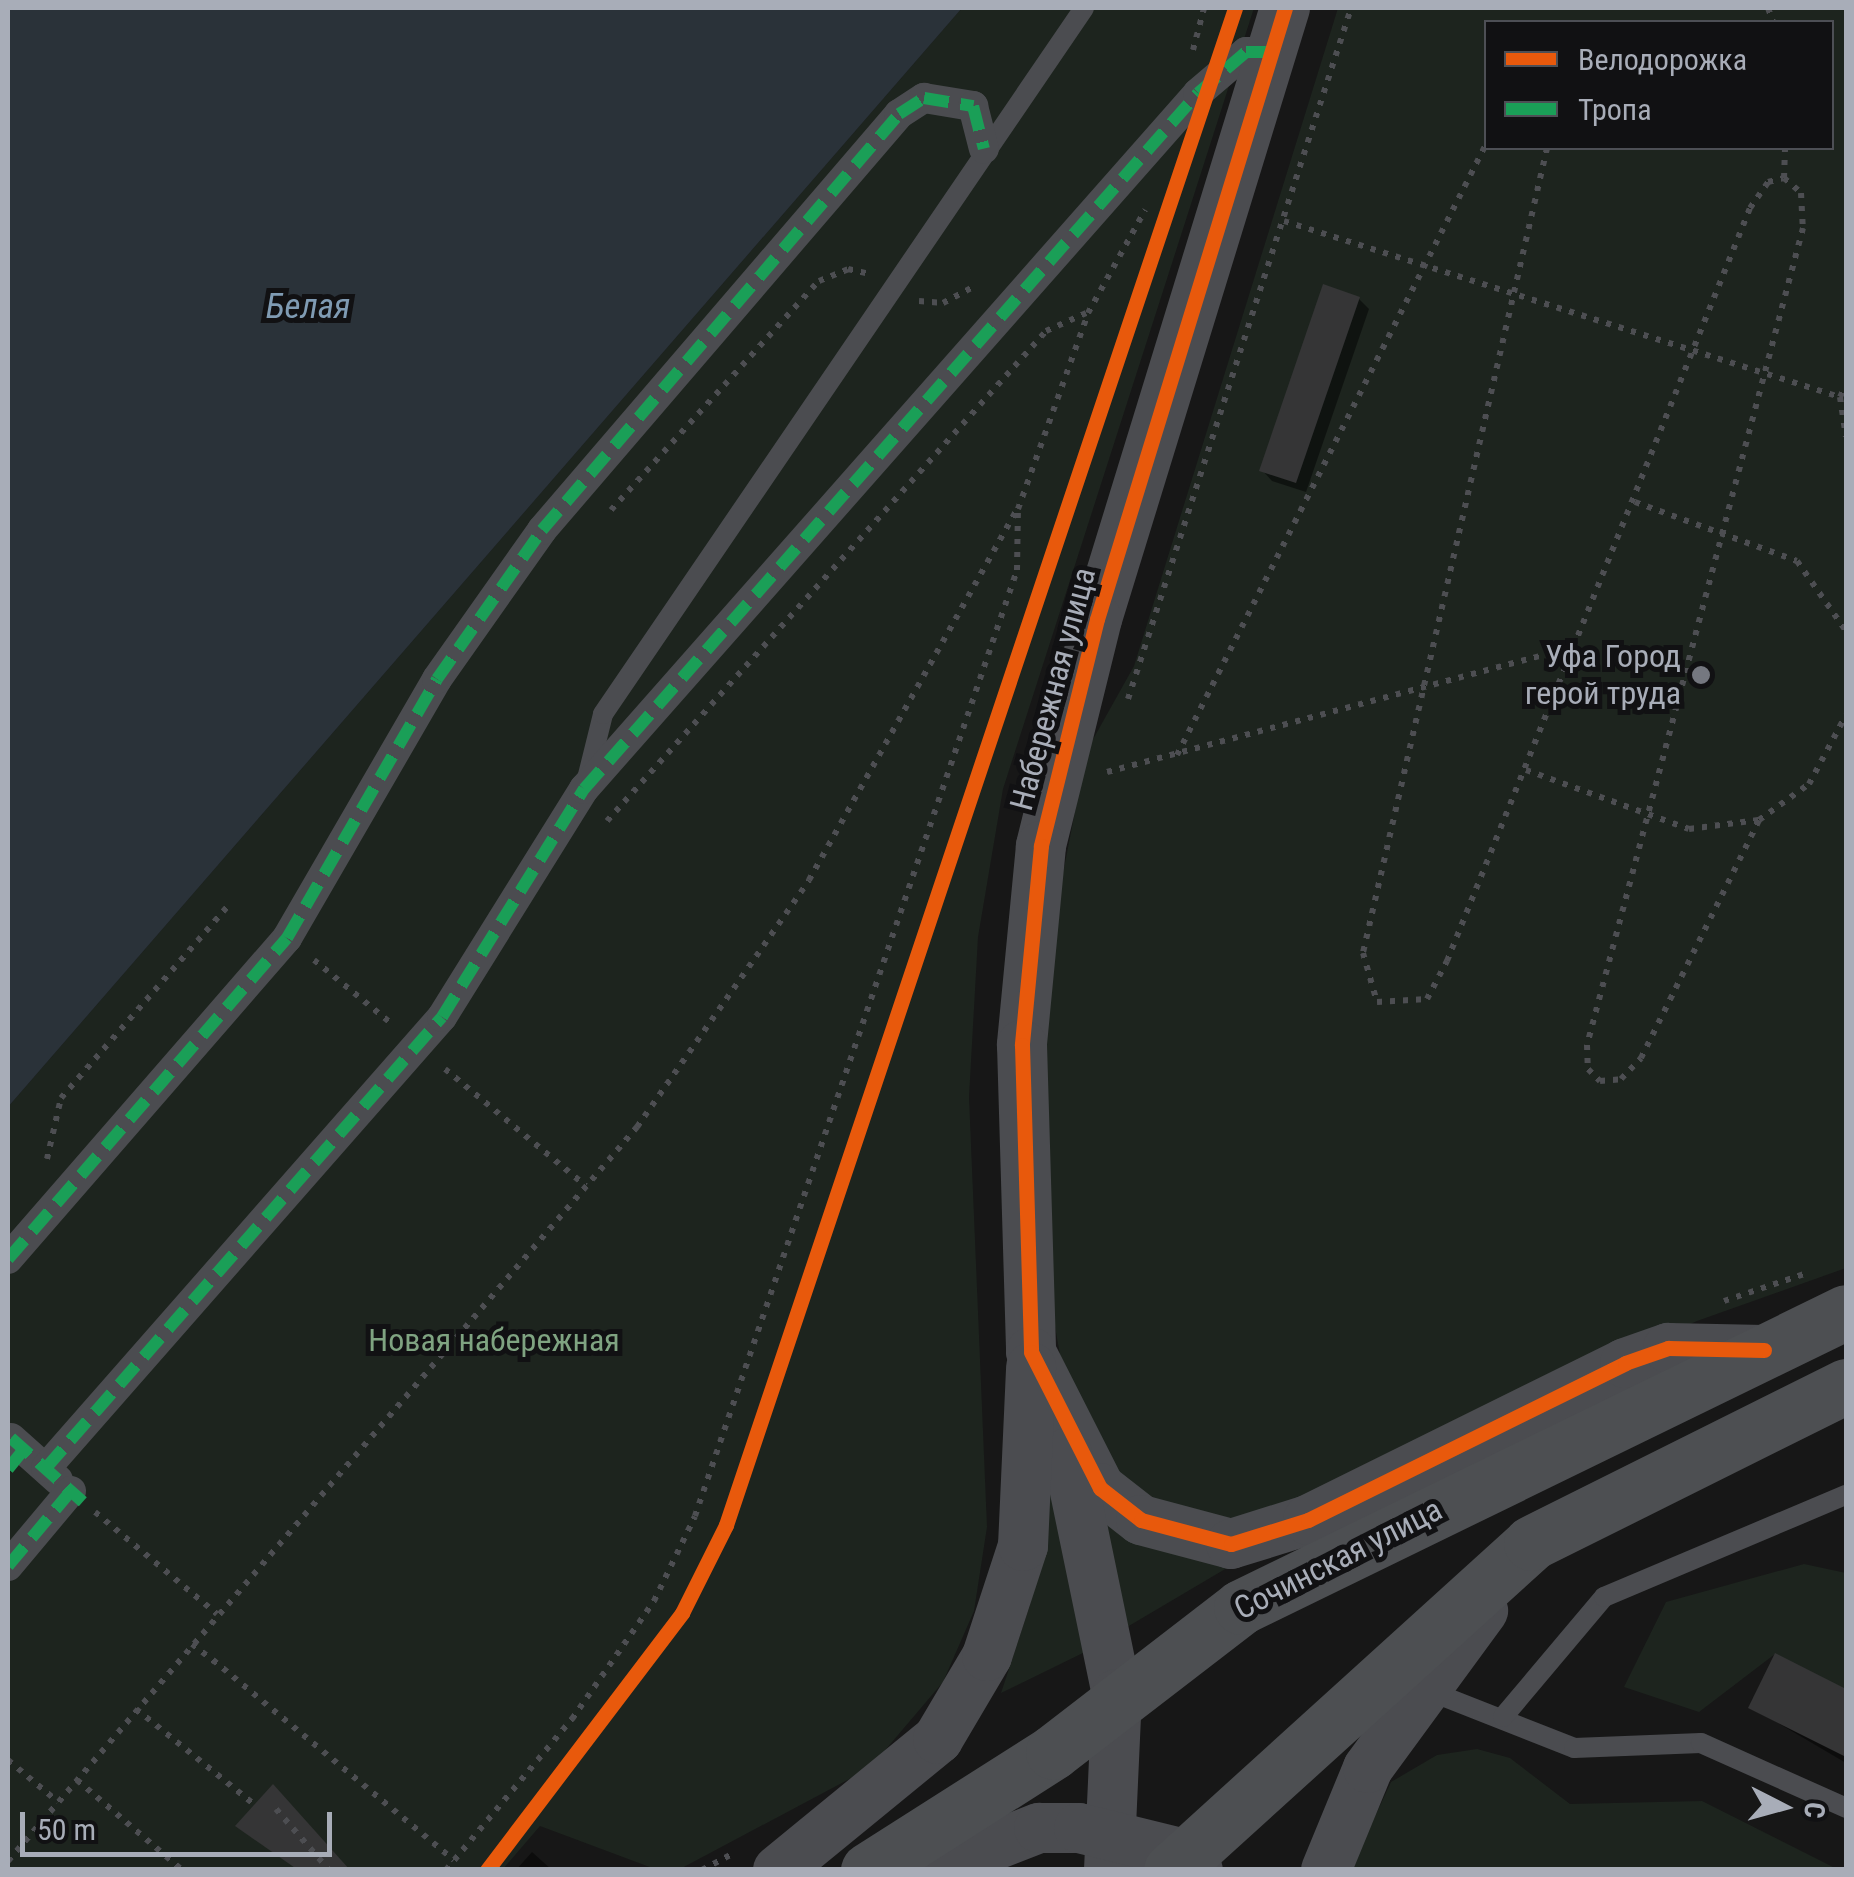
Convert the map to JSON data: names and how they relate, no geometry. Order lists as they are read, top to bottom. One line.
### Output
{"streets":{"main road":["Сочинская улица"],"street":["Набережная улица"]},"water":["Белая"],"parks":["Новая набережная"],"places":["Уфа Город герой труда"],"legend":["Велодорожка","Тропа"],"scale_bar":"50 m","north":"right"}
